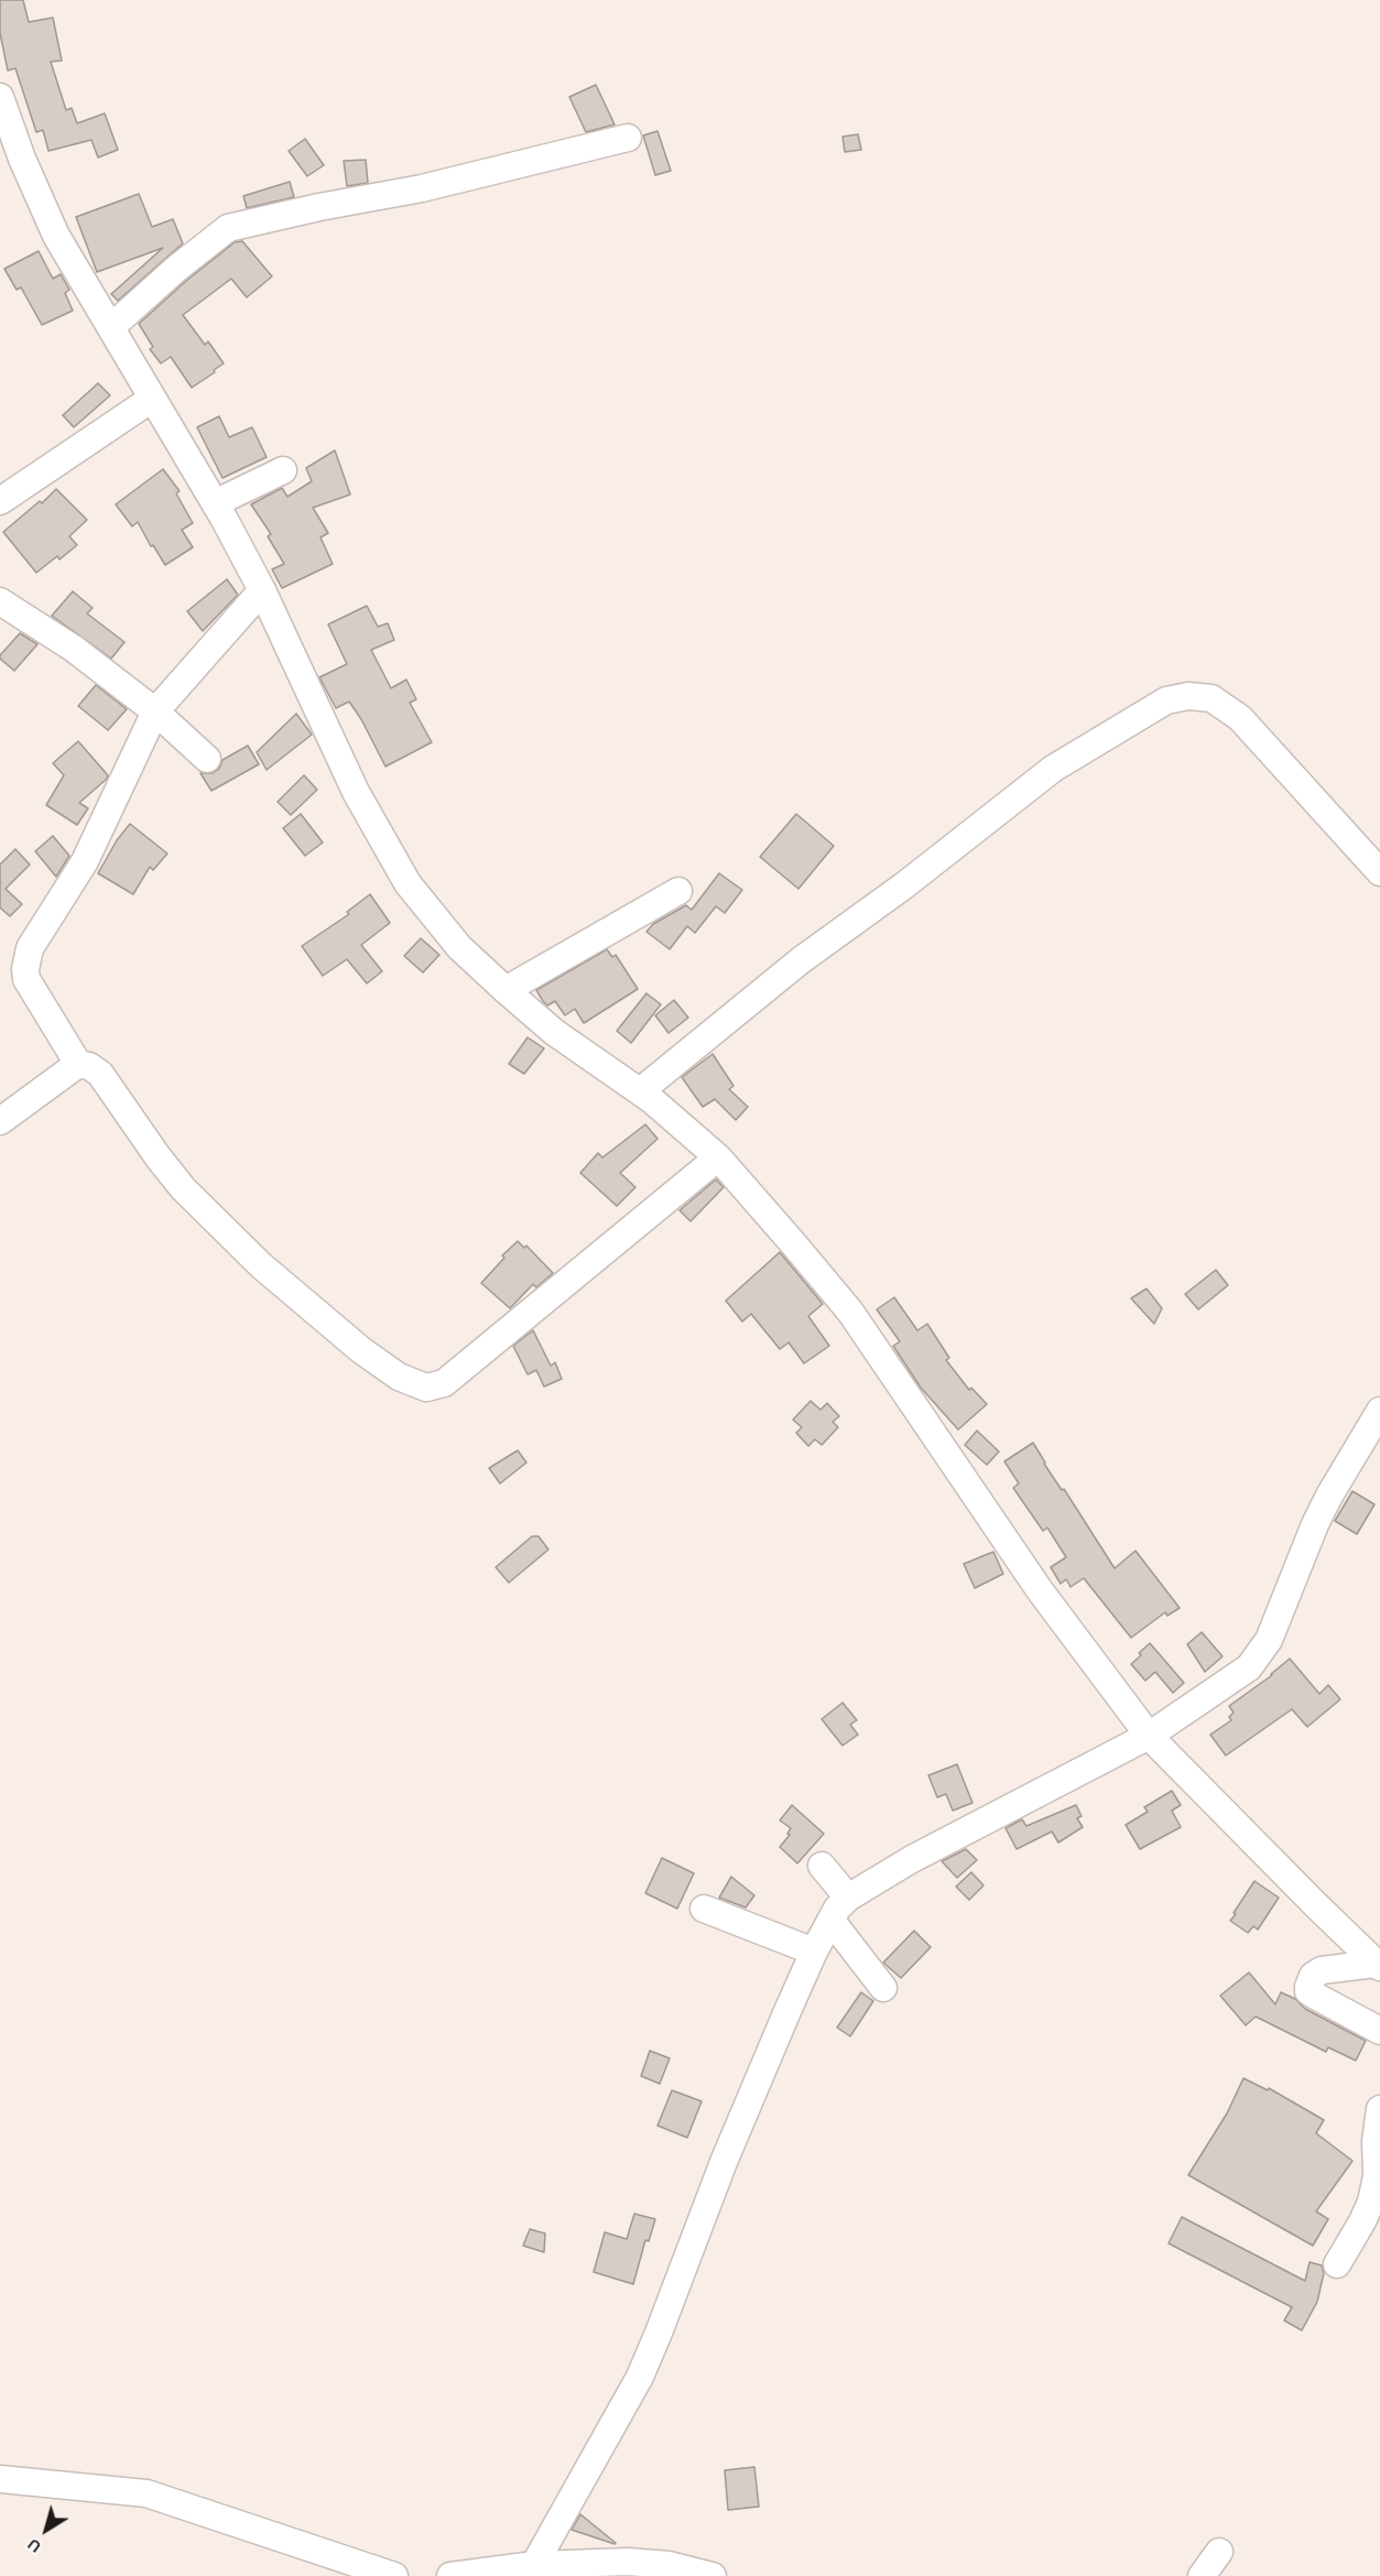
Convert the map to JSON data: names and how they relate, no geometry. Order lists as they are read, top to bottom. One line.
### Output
{"north":"bottom left"}
